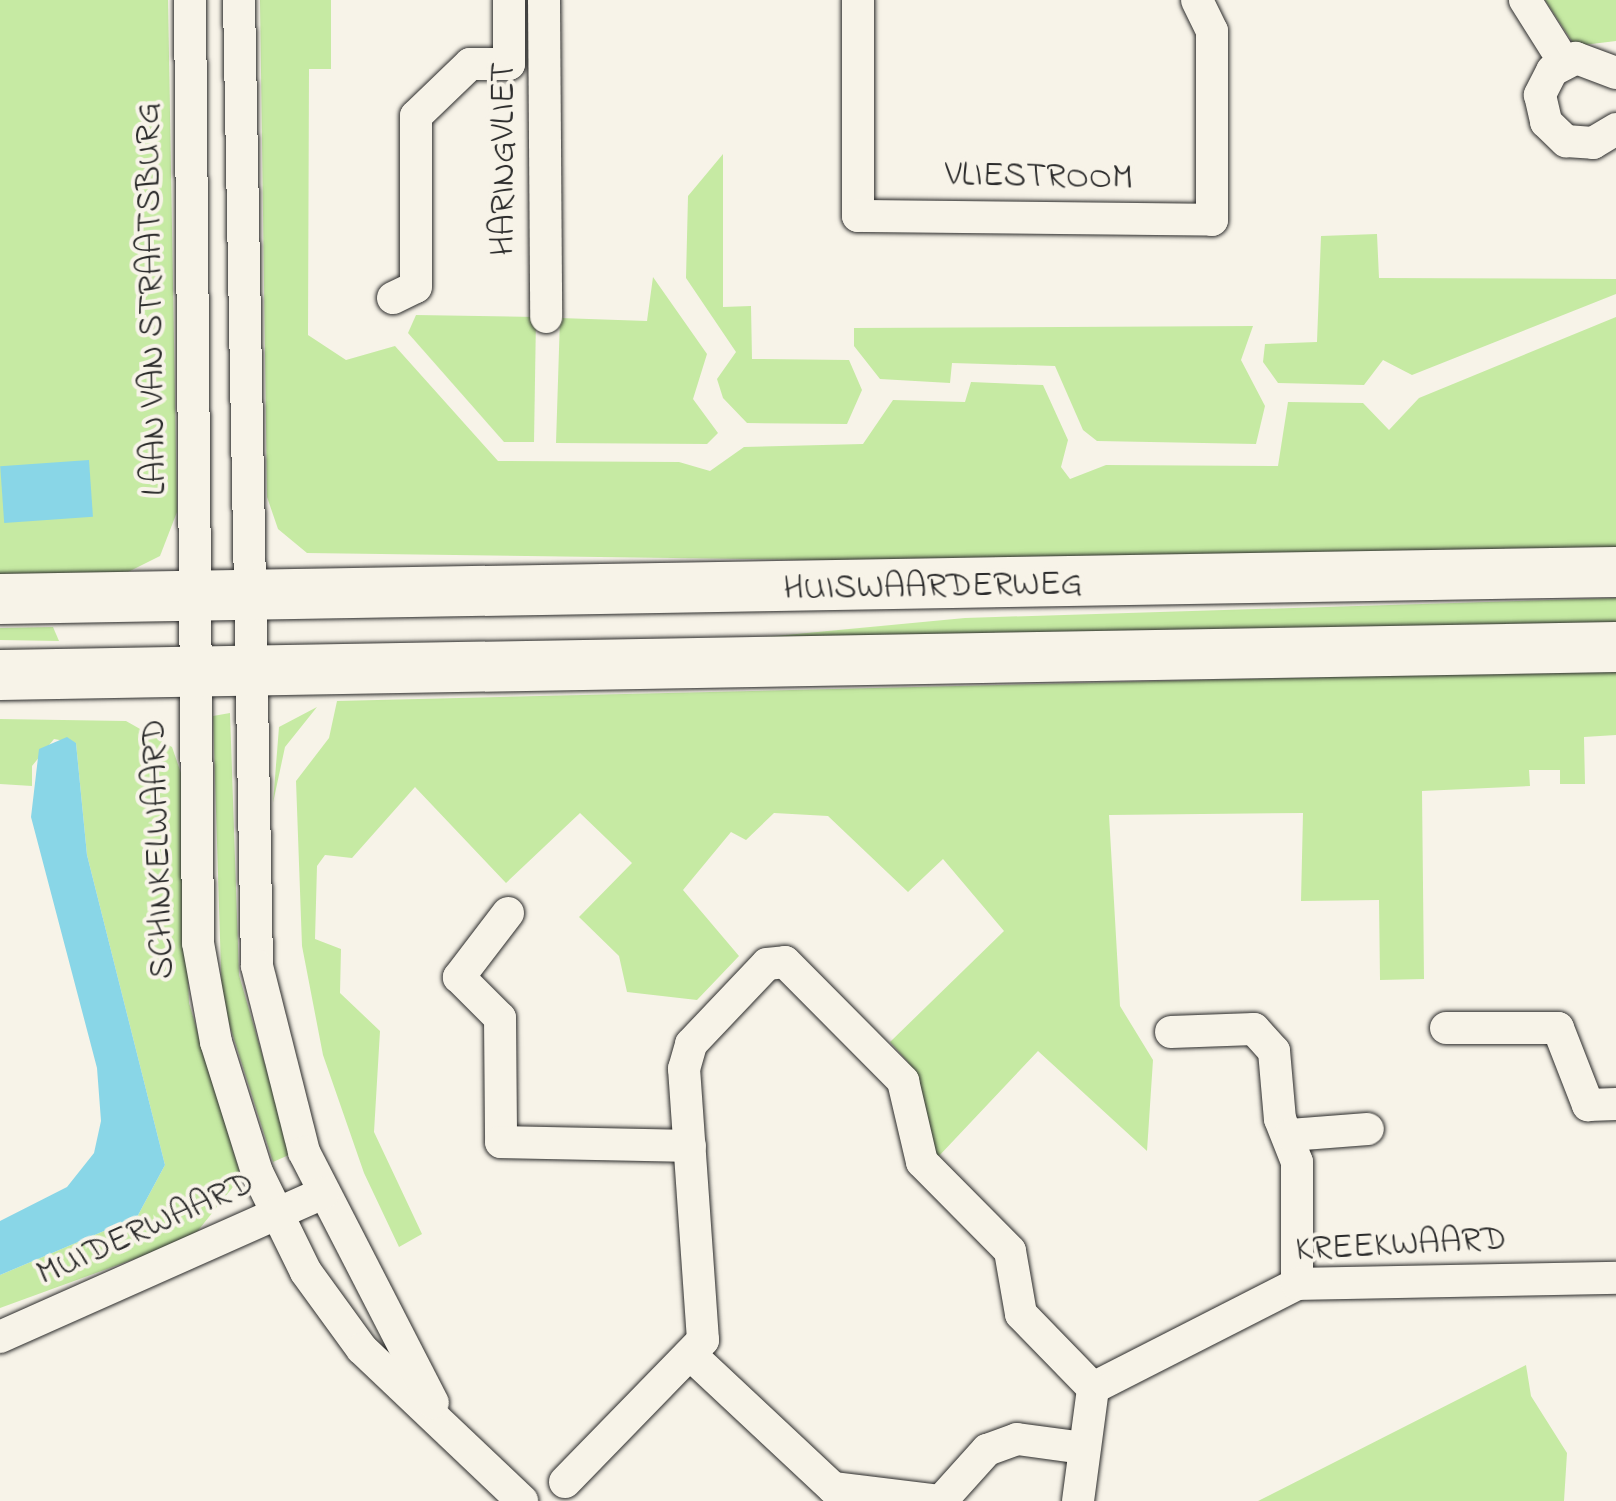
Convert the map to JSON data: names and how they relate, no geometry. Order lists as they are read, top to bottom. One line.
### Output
{"streets":{"highway":["HUISWAARDERWEG"],"street":["HARINGVLIET","VLIESTROOM","LAAN VAN STRAATSBURG","SCHINKELWAARD","MUIDERWAARD","KREEKWAARD"]},"crossings":[["LAAN VAN STRAATSBURG","HUISWAARDERWEG"],["HUISWAARDERWEG","SCHINKELWAARD"],["SCHINKELWAARD","MUIDERWAARD"]]}
